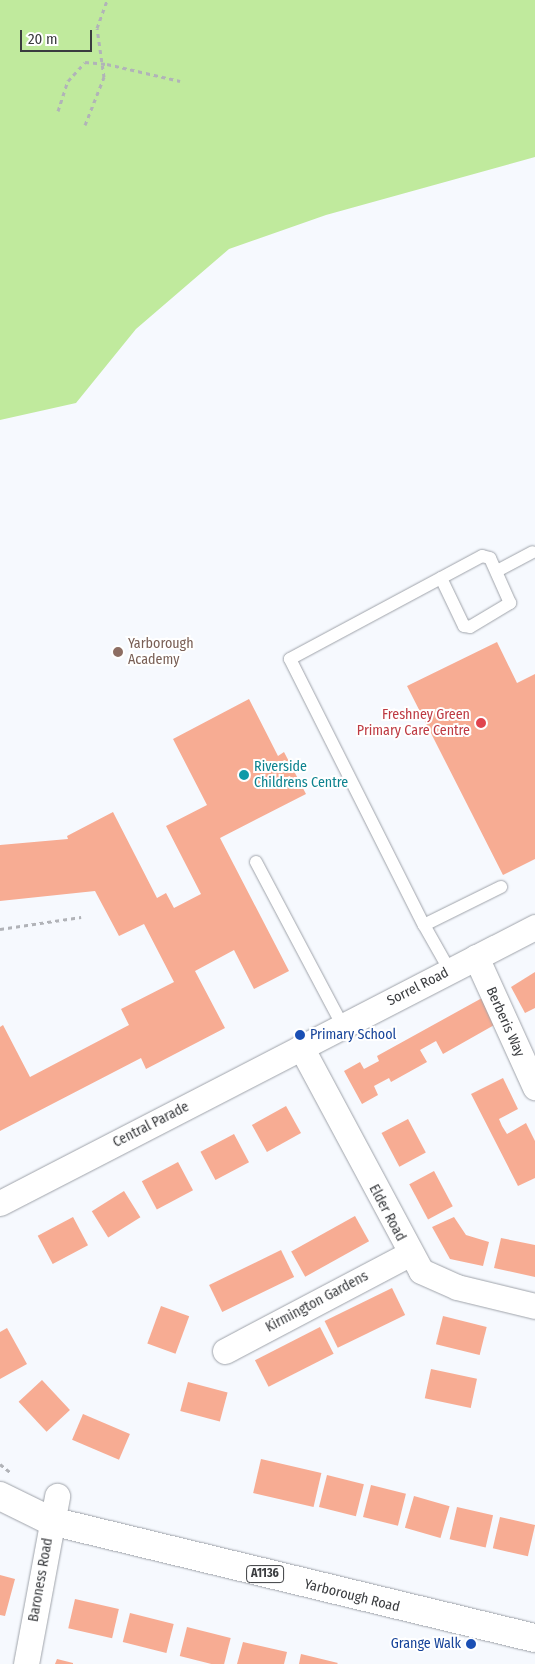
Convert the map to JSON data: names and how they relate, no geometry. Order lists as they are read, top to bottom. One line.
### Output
{"streets":{"main road":["A1136","Yarborough Road"],"street":["Sorrel Road","Berberis Way","Central Parade","Elder Road","Kirmington Gardens","Baroness Road"]},"crossings":[["Sorrel Road","Berberis Way"],["Sorrel Road","Central Parade"],["Sorrel Road","Elder Road"],["Central Parade","Elder Road"],["Elder Road","Kirmington Gardens"],["Baroness Road","Yarborough Road"]],"places":["Yarborough Academy","Freshney Green Primary Care Centre","Riverside Childrens Centre","Primary School","Grange Walk"],"scale_bar":"20 m"}
